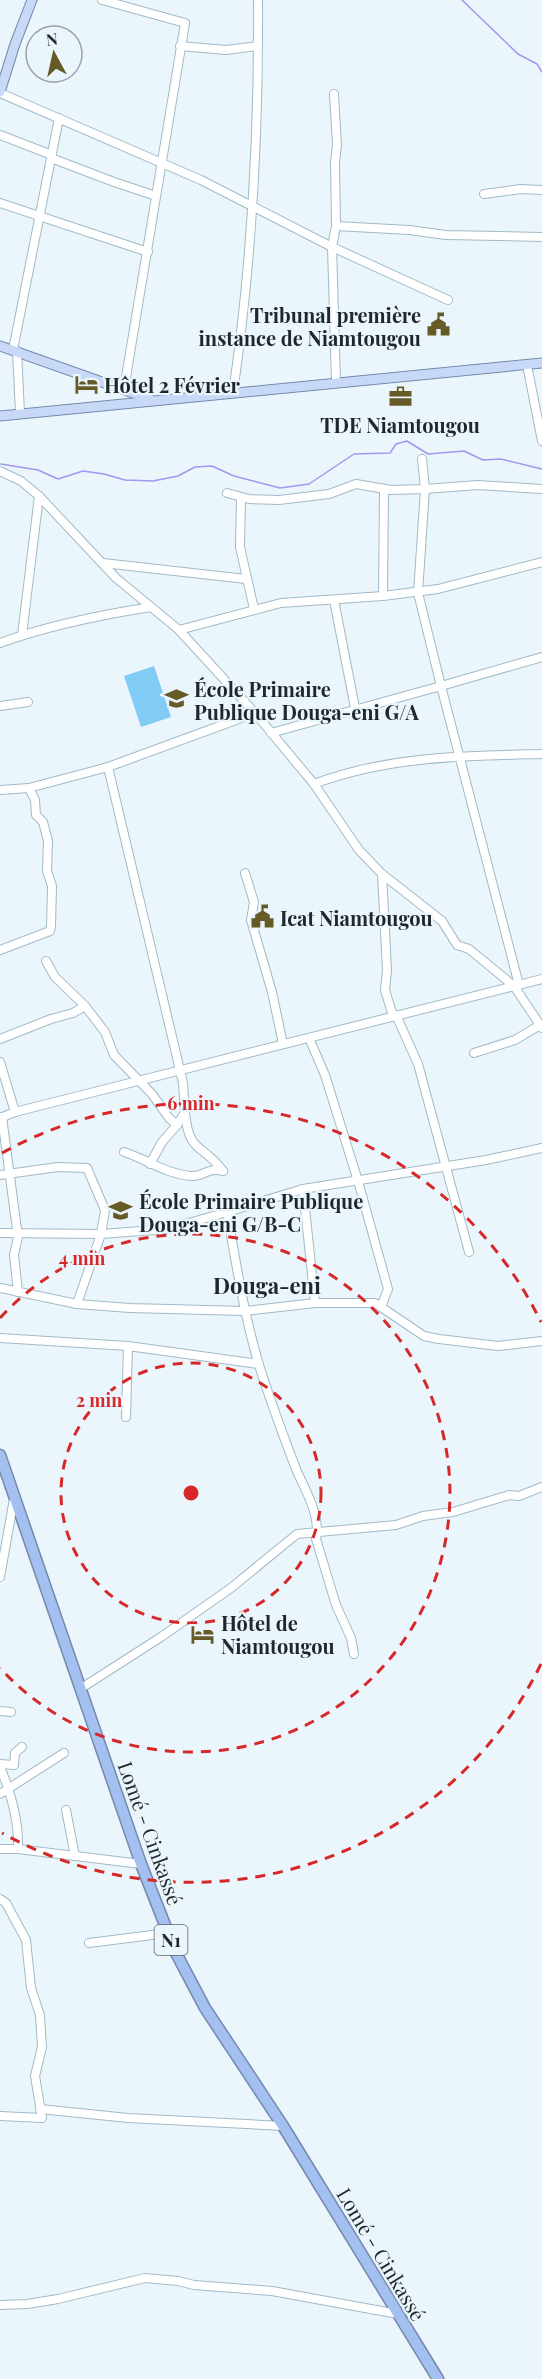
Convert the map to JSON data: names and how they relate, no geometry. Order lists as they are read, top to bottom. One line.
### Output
{"streets":{"highway":["Lomé - Cinkassé","N1"]},"districts":["Douga-eni"],"places":{"public building":["Tribunal première instance de Niamtougou","Icat Niamtougou"],"hotel":["Hôtel 2 Février","Hôtel de Niamtougou"],"office":["TDE Niamtougou"],"school or university":["École Primaire Publique Douga-eni G/A","École Primaire Publique Douga-eni G/B-C"]},"north":"top","rings":["6 min","4 min","2 min"]}
